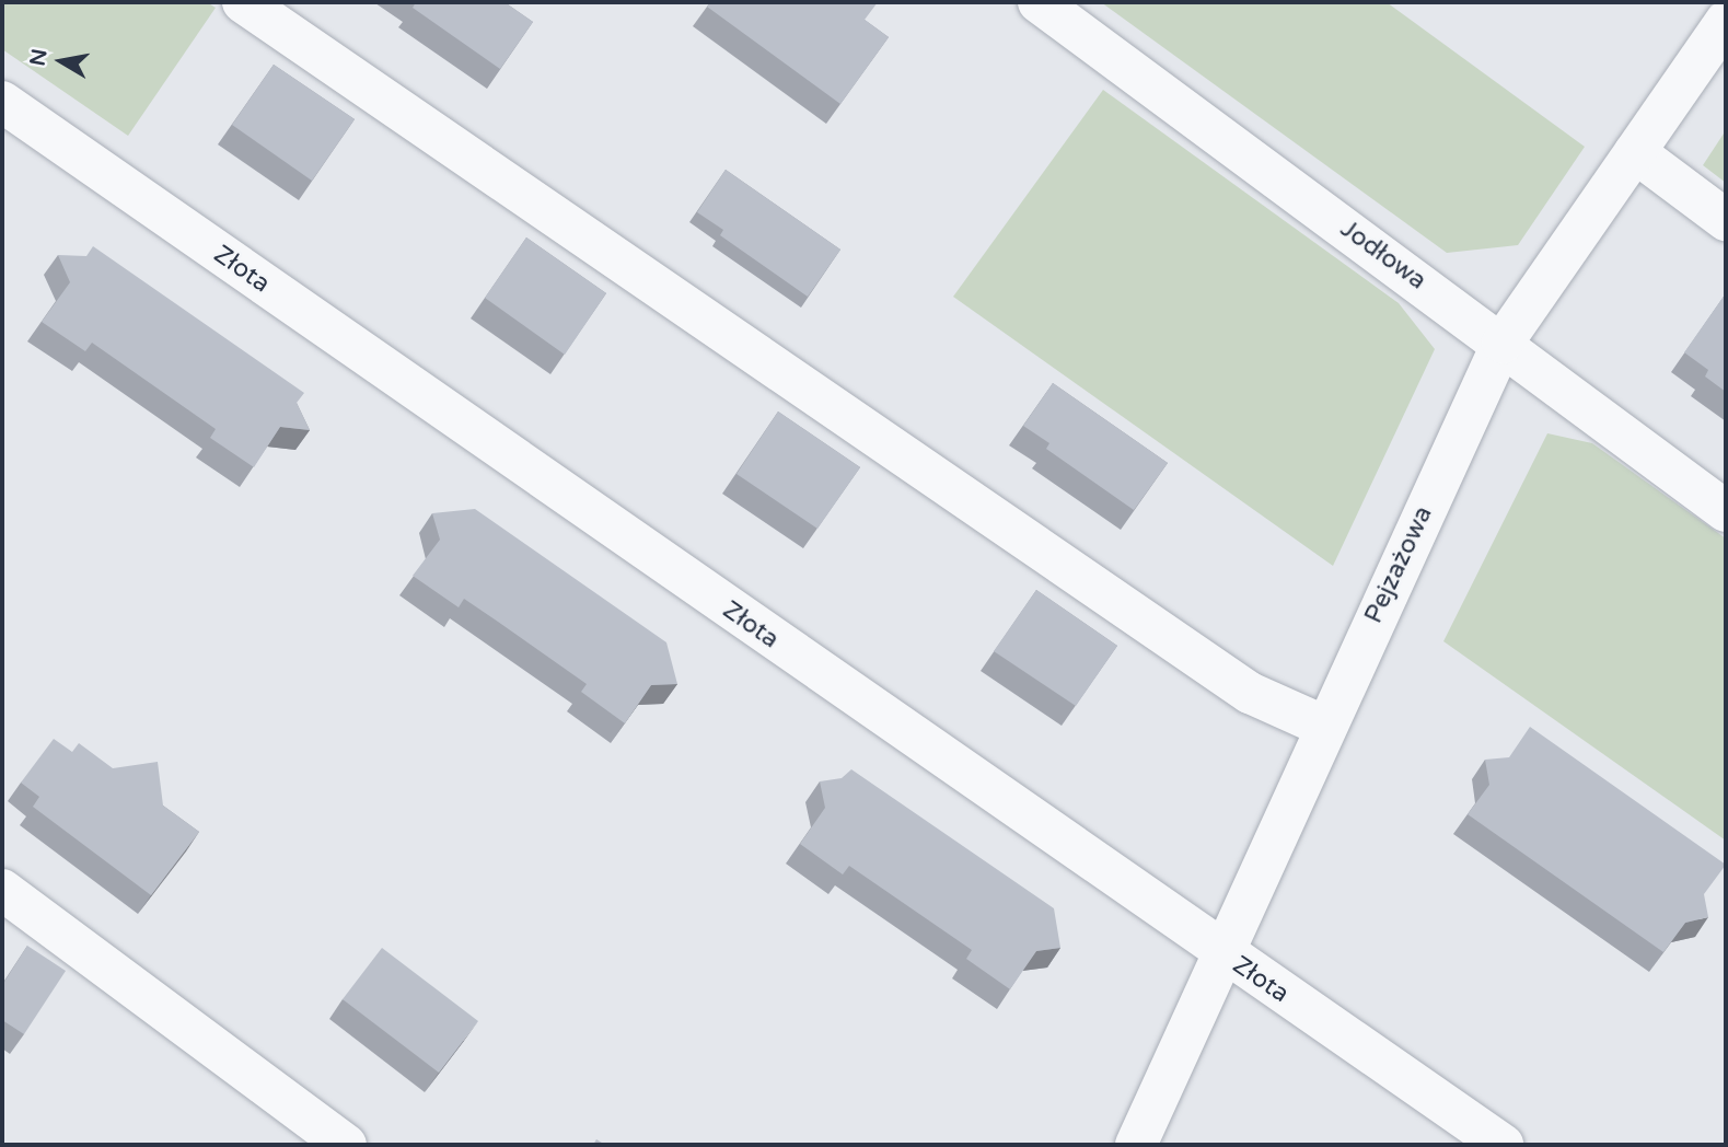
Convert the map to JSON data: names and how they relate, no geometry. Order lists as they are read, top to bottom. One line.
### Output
{"streets":{"street":["Jodłowa","Złota","Pejzażowa"]},"crossings":[["Jodłowa","Pejzażowa"],["Złota","Pejzażowa"]],"north":"left"}
